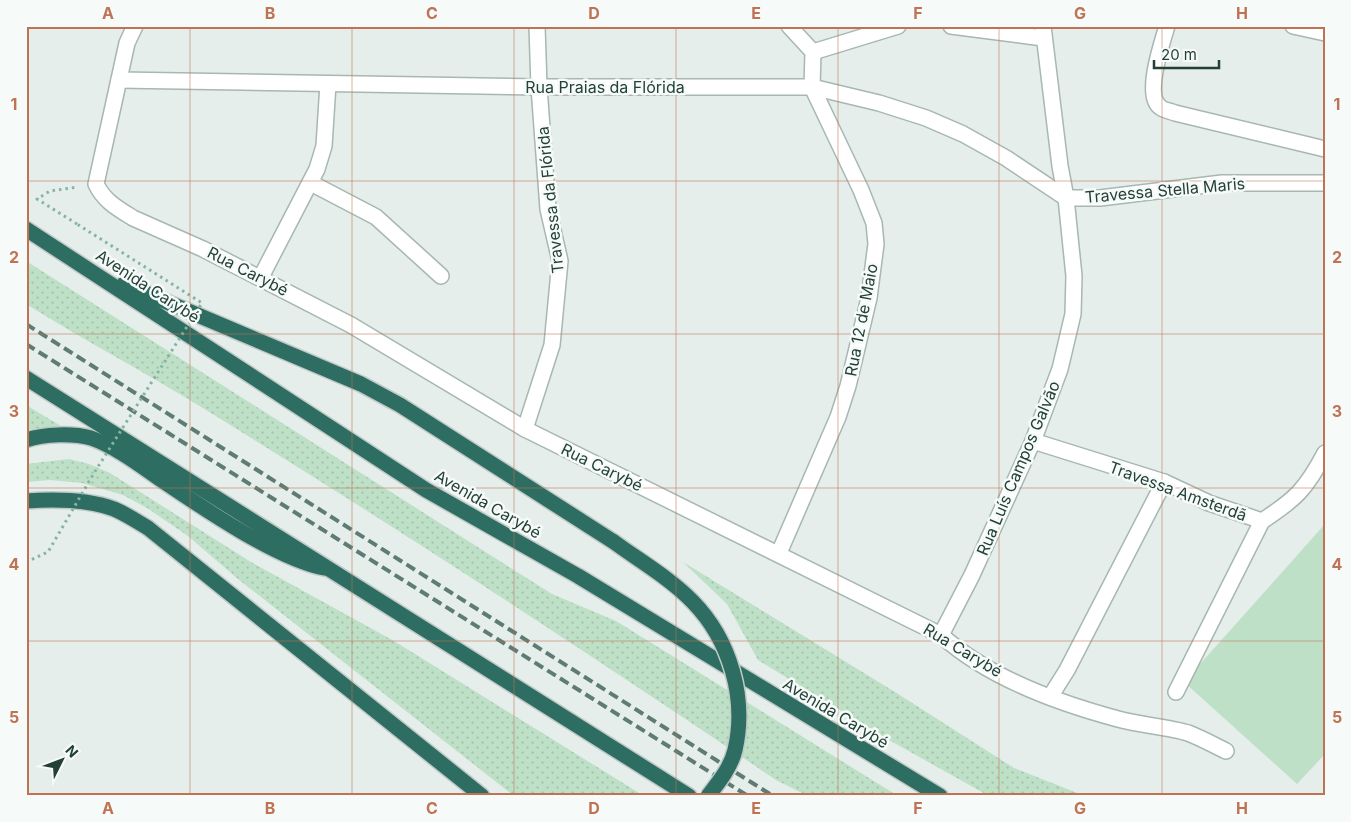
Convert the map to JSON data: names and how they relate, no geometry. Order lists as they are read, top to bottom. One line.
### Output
{"streets":{"highway":["Avenida Carybé"],"street":["Rua Praias da Flórida","Travessa Stella Maris","Travessa da Flórida","Rua Carybé","Rua 12 de Maio","Rua Luís Campos Galvão","Travessa Amsterdã"]},"crossings":[["Rua Praias da Flórida","Travessa Stella Maris"],["Rua Praias da Flórida","Travessa da Flórida"],["Rua Praias da Flórida","Rua 12 de Maio"],["Rua Praias da Flórida","Rua Luís Campos Galvão"],["Travessa Stella Maris","Rua Luís Campos Galvão"],["Travessa da Flórida","Rua Carybé"],["Rua Carybé","Rua 12 de Maio"],["Rua Carybé","Rua Luís Campos Galvão"],["Rua Luís Campos Galvão","Travessa Amsterdã"]],"scale_bar":"20 m","north":"top right","grid":{"columns":["A","B","C","D","E","F","G","H"],"rows":["1","2","3","4","5"]}}
